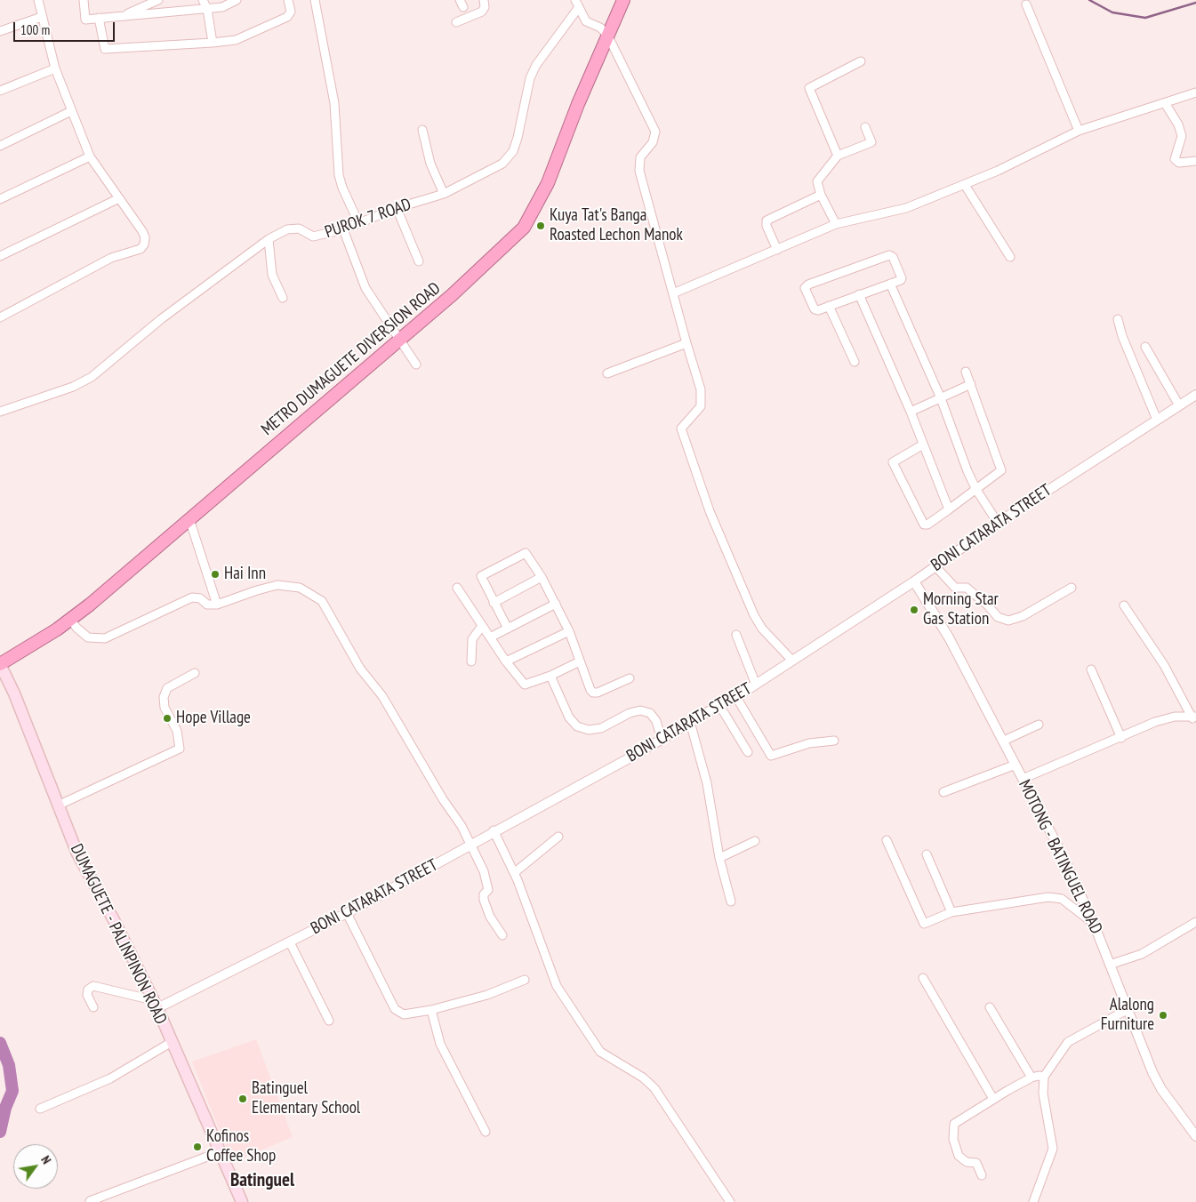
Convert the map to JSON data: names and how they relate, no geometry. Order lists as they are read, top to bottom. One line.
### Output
{"streets":{"highway":["METRO DUMAGUETE DIVERSION ROAD"],"main road":["DUMAGUETE - PALINPINON ROAD"],"street":["PUROK 7 ROAD","BONI CATARATA STREET","MOTONG - BATINGUEL ROAD"]},"crossings":[["METRO DUMAGUETE DIVERSION ROAD","DUMAGUETE - PALINPINON ROAD"],["BONI CATARATA STREET","MOTONG - BATINGUEL ROAD"],["BONI CATARATA STREET","DUMAGUETE - PALINPINON ROAD"]],"districts":["Batinguel"],"places":["Kuya Tat's Banga Roasted Lechon Manok","Hai Inn","Morning Star Gas Station","Hope Village","Alalong Furniture","Batinguel Elementary School","Kofinos Coffee Shop"],"scale_bar":"100 m","north":"top right"}
